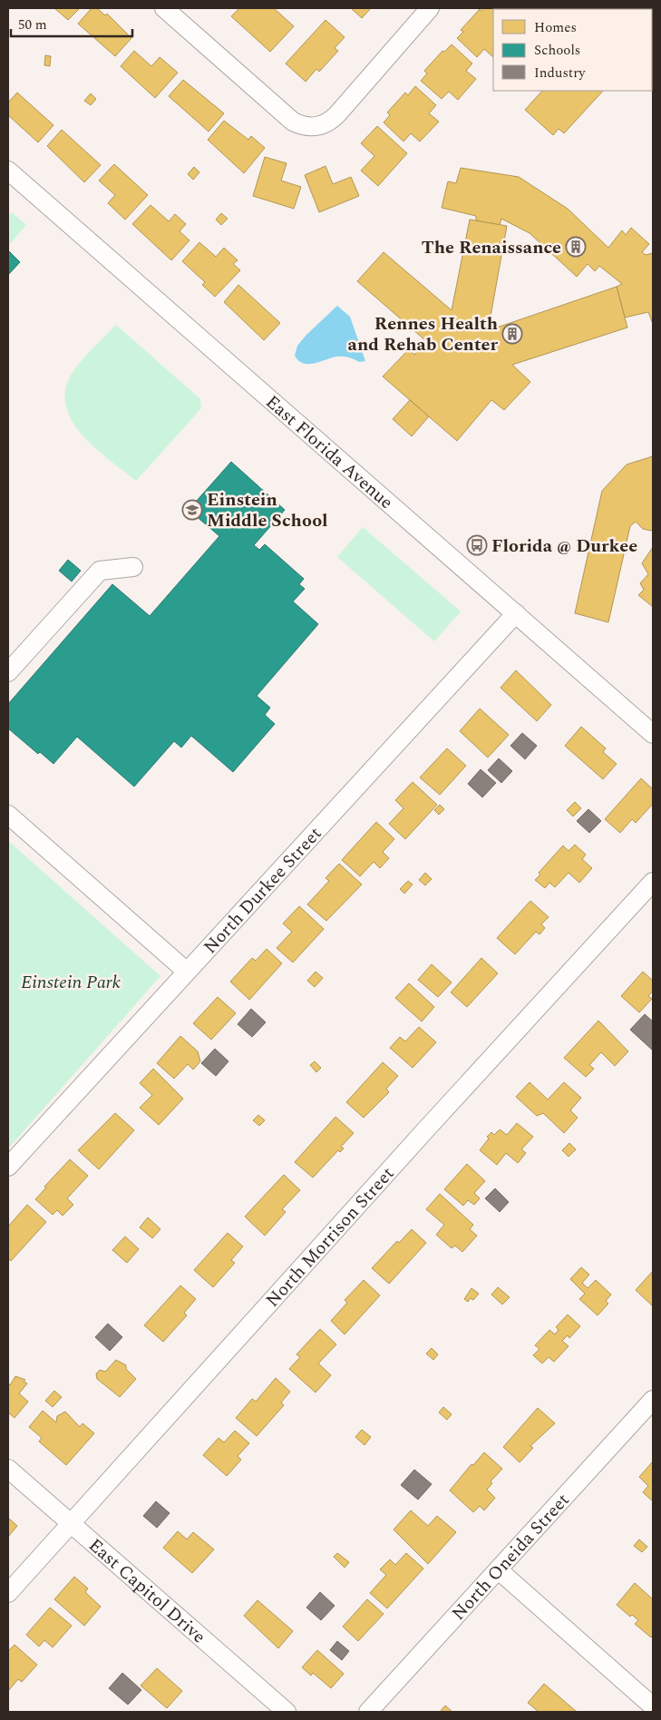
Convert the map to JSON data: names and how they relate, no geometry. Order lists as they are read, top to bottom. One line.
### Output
{"streets":{"street":["East Florida Avenue","North Durkee Street","North Morrison Street","North Oneida Street","East Capitol Drive"]},"crossings":[["East Florida Avenue","North Durkee Street"],["North Morrison Street","East Capitol Drive"]],"parks":["Einstein Park"],"places":{"building":["The Renaissance","Rennes Health and Rehab Center"],"school or university":["Einstein Middle School"],"bus stop":["Florida @ Durkee"]},"legend":["Homes","Schools","Industry"],"scale_bar":"50 m"}
